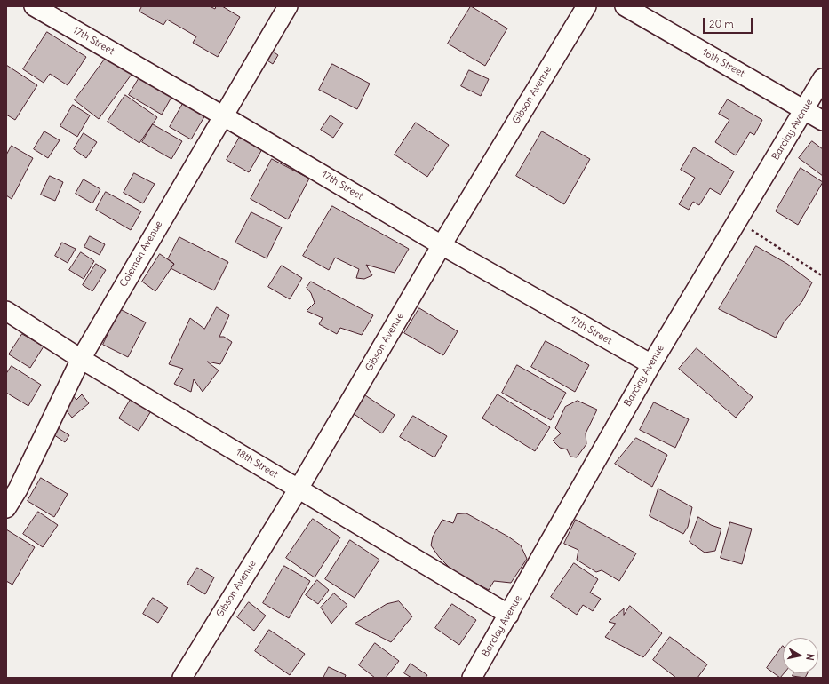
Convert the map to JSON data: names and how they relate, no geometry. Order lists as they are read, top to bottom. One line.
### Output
{"streets":{"street":["17th Street","16th Street","Gibson Avenue","Barclay Avenue","Coleman Avenue","18th Street"]},"crossings":[["17th Street","Gibson Avenue"],["17th Street","Barclay Avenue"],["17th Street","Coleman Avenue"],["16th Street","Barclay Avenue"],["Gibson Avenue","18th Street"],["Barclay Avenue","18th Street"],["Coleman Avenue","18th Street"]],"scale_bar":"20 m","north":"right"}
